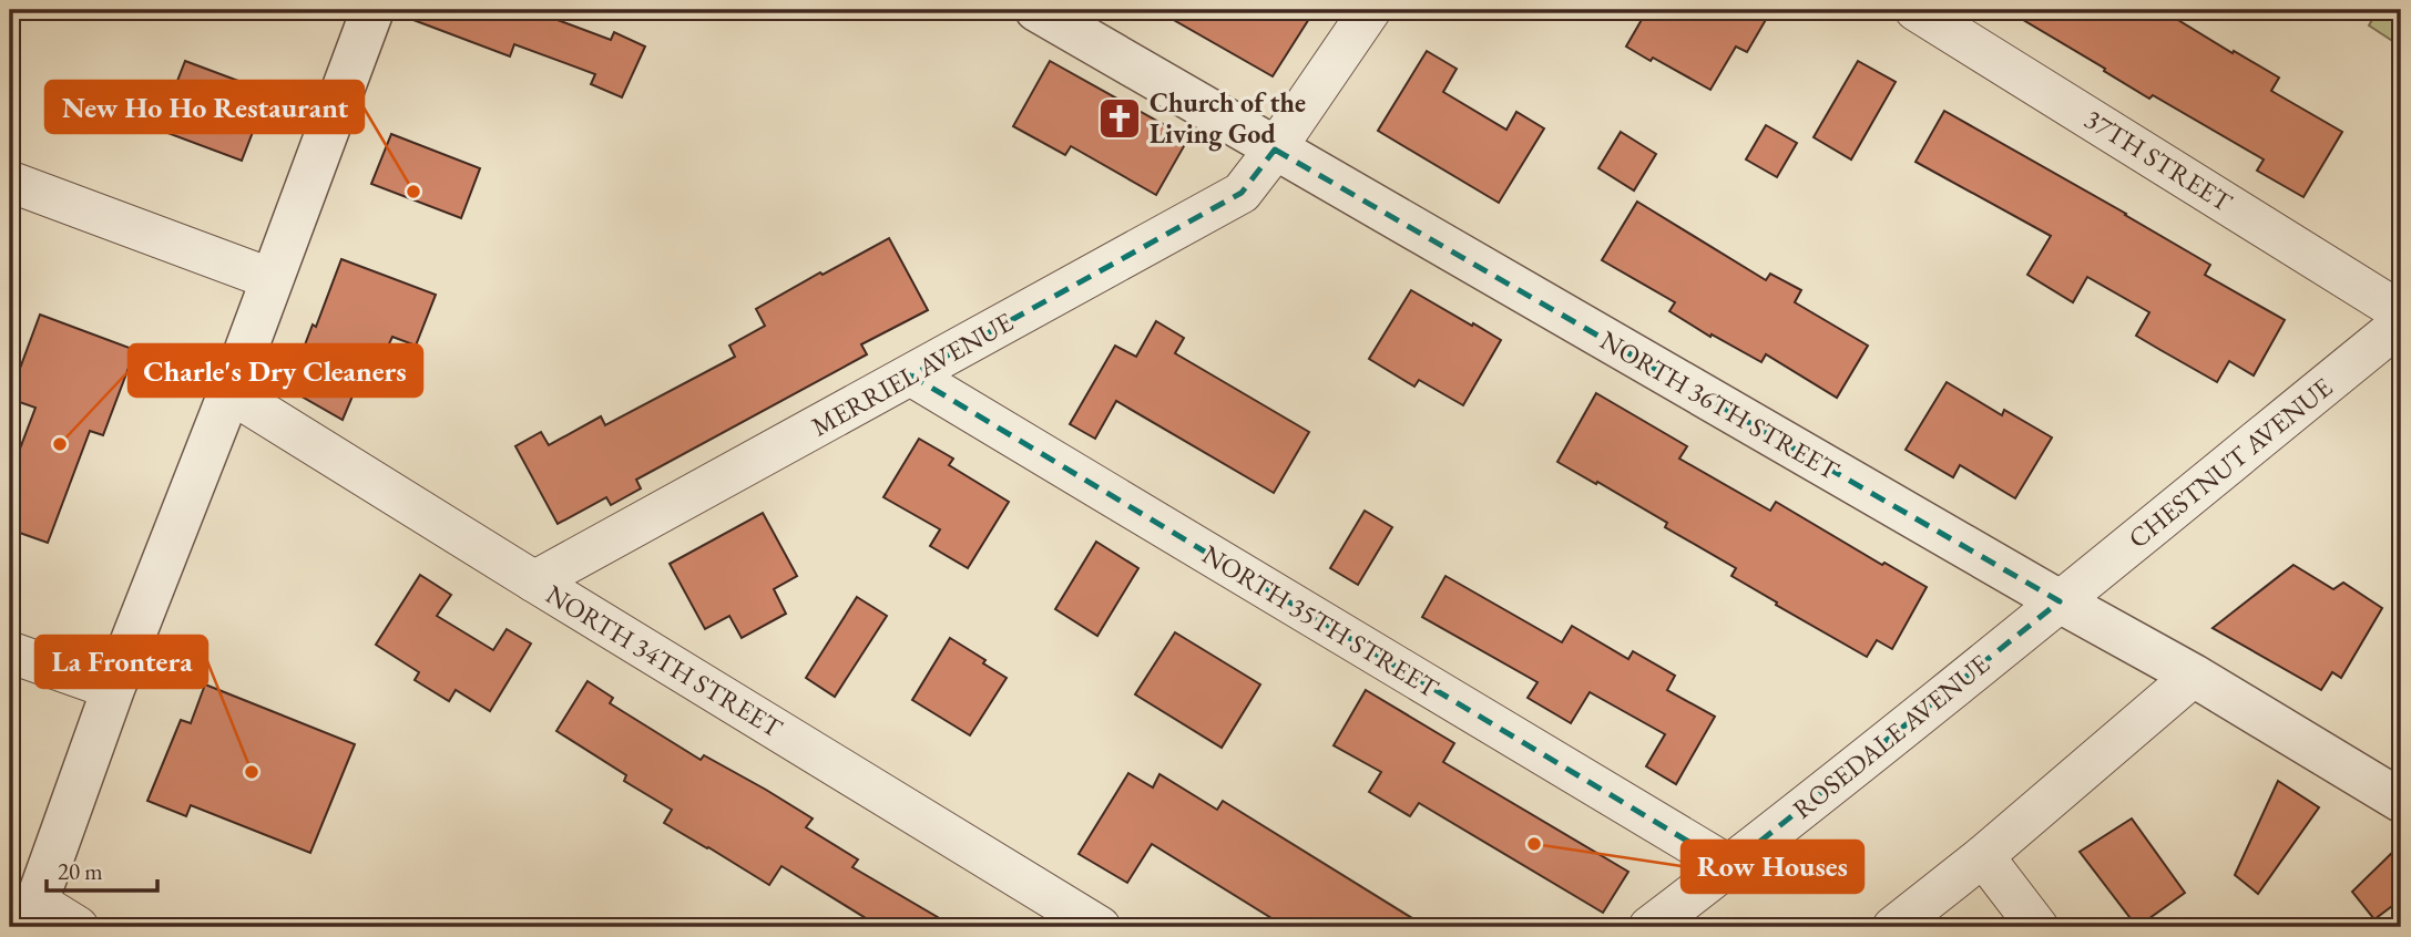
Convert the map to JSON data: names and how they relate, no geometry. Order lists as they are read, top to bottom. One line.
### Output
{"streets":{"street":["37TH STREET","MERRIEL AVENUE","NORTH 36TH STREET","CHESTNUT AVENUE","NORTH 35TH STREET","NORTH 34TH STREET","ROSEDALE AVENUE"]},"crossings":[["MERRIEL AVENUE","NORTH 36TH STREET"],["MERRIEL AVENUE","NORTH 35TH STREET"],["MERRIEL AVENUE","NORTH 34TH STREET"],["NORTH 36TH STREET","CHESTNUT AVENUE"],["NORTH 36TH STREET","ROSEDALE AVENUE"],["CHESTNUT AVENUE","ROSEDALE AVENUE"],["NORTH 35TH STREET","ROSEDALE AVENUE"]],"places":{"church":["Church of the Living God"],"other":["New Ho Ho Restaurant","Charle's Dry Cleaners","La Frontera","Row Houses"]},"scale_bar":"20 m"}
